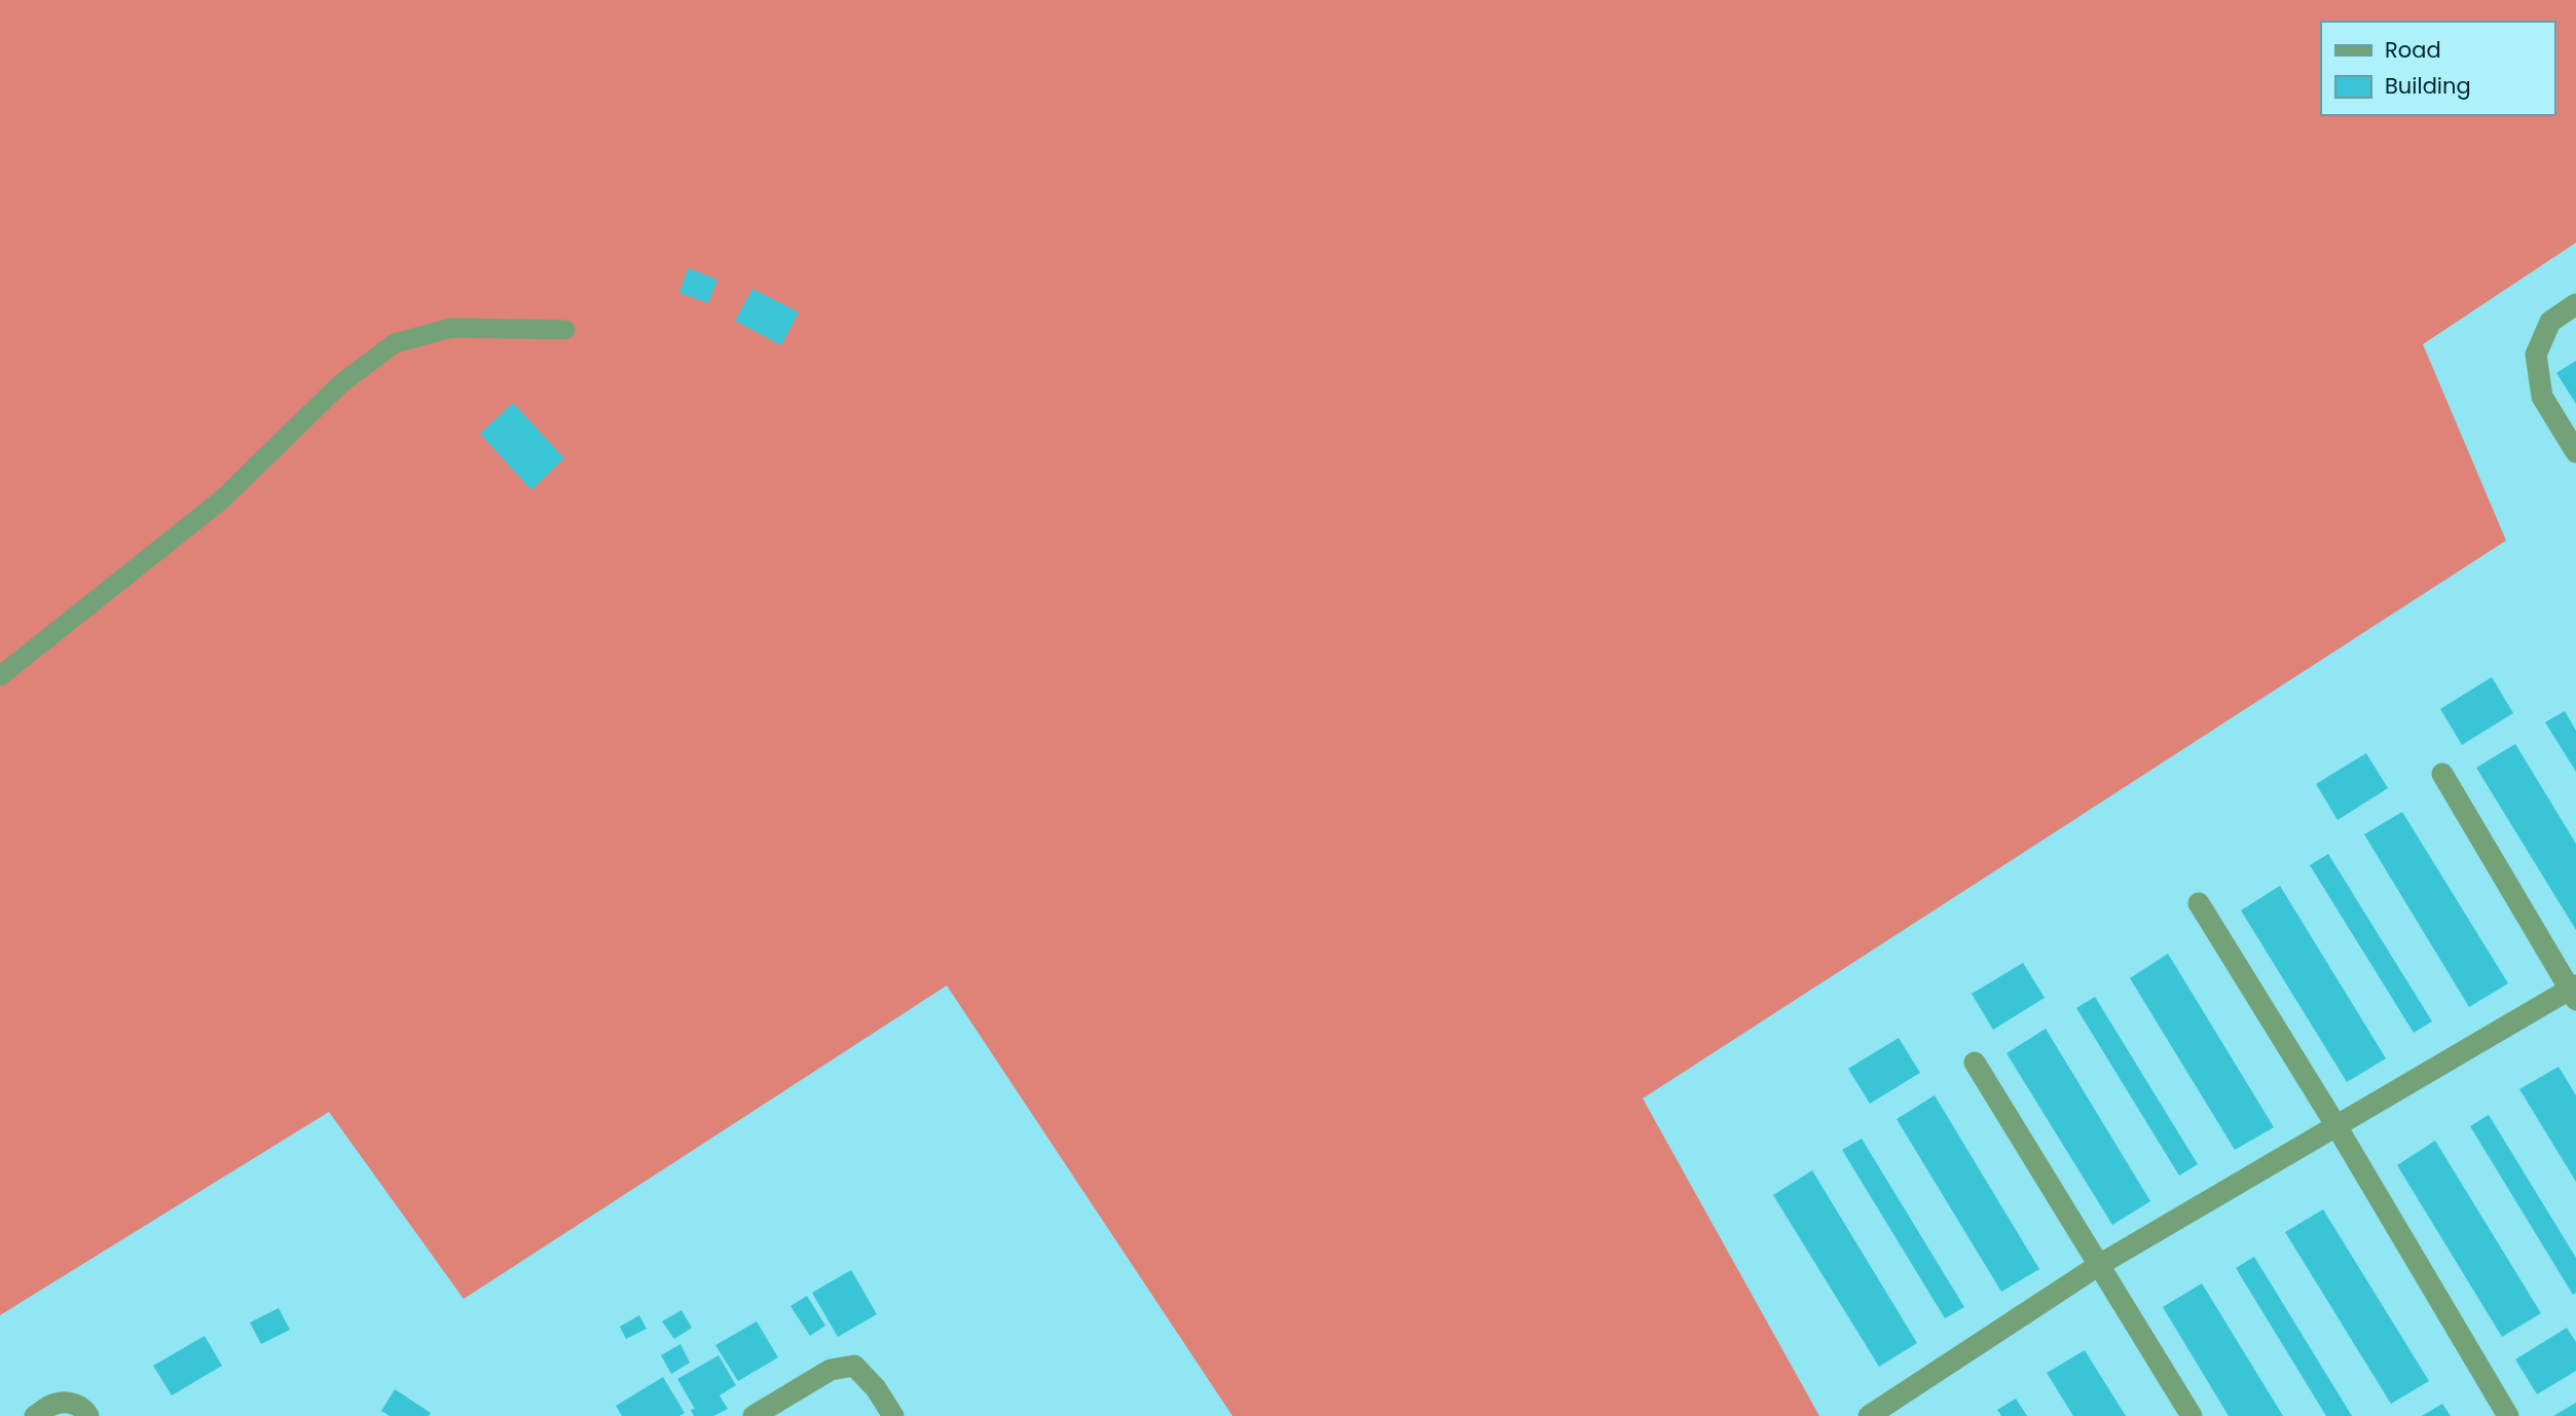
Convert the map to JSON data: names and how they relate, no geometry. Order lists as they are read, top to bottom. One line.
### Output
{"legend":["Road","Building"]}
